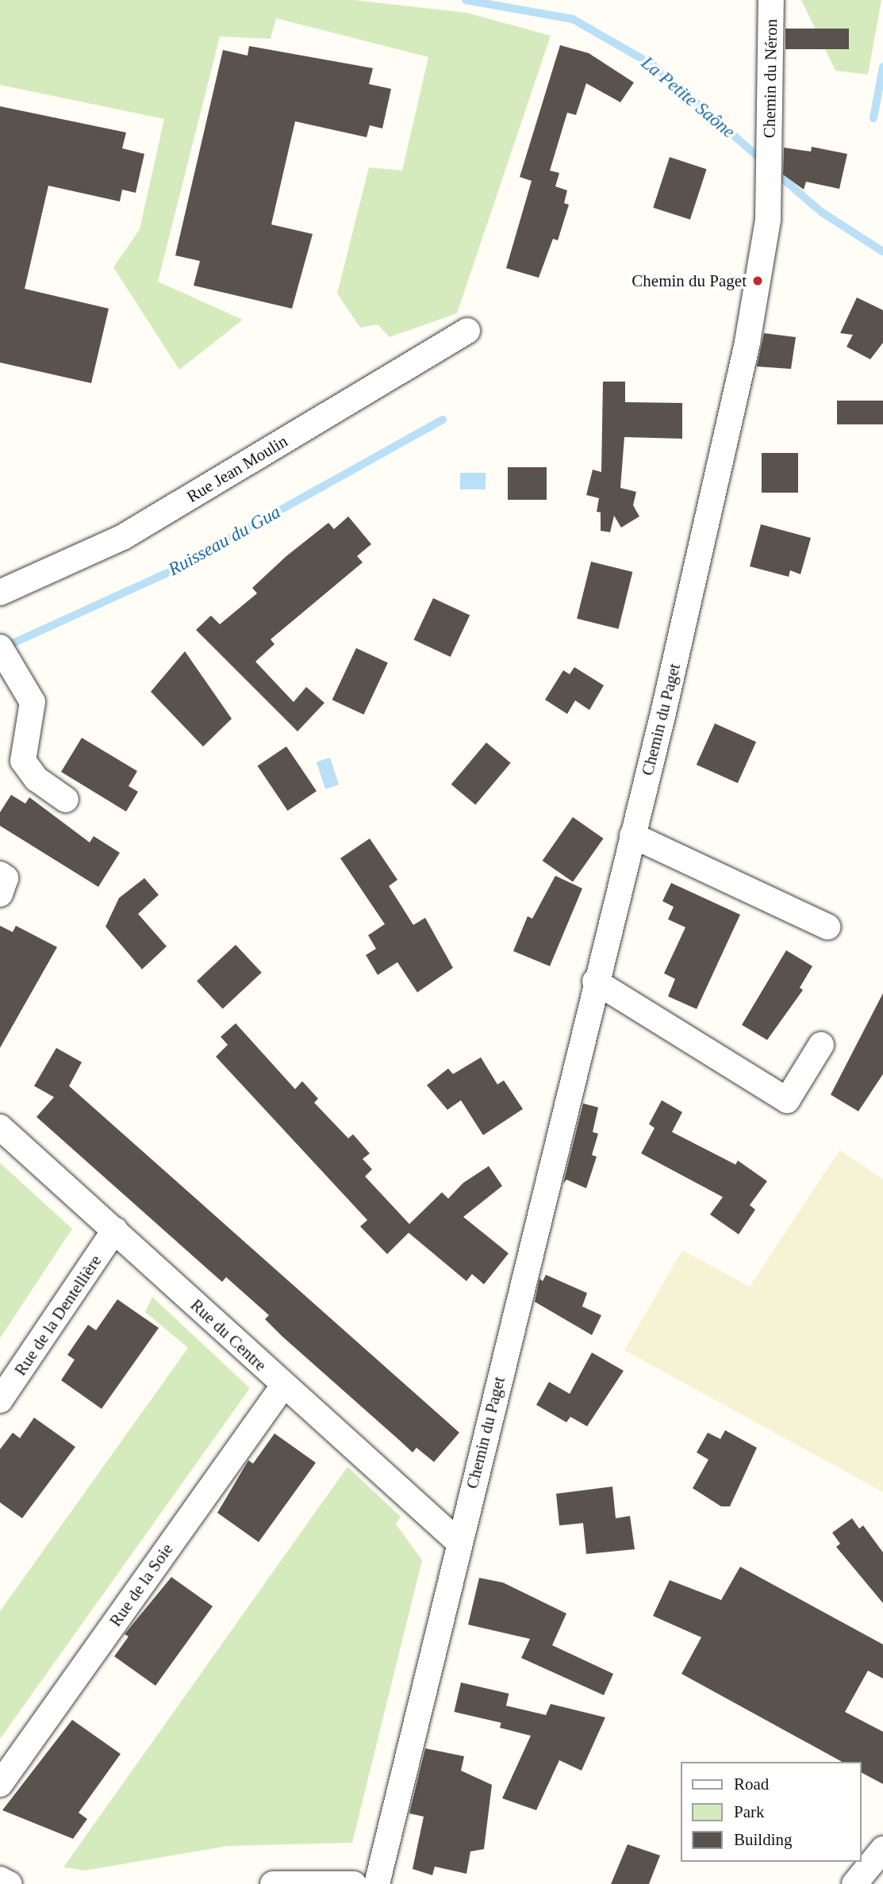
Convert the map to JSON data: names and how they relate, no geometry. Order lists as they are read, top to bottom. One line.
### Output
{"streets":{"street":["Chemin du Néron","Rue Jean Moulin","Chemin du Paget","Rue de la Dentellière","Rue du Centre","Rue de la Soie"]},"crossings":[["Chemin du Néron","Chemin du Paget"],["Chemin du Paget","Rue du Centre"],["Rue de la Dentellière","Rue du Centre"],["Rue du Centre","Rue de la Soie"]],"water":["La Petite Saône","Ruisseau du Gua"],"places":["Chemin du Paget"],"legend":["Road","Park","Building"]}
